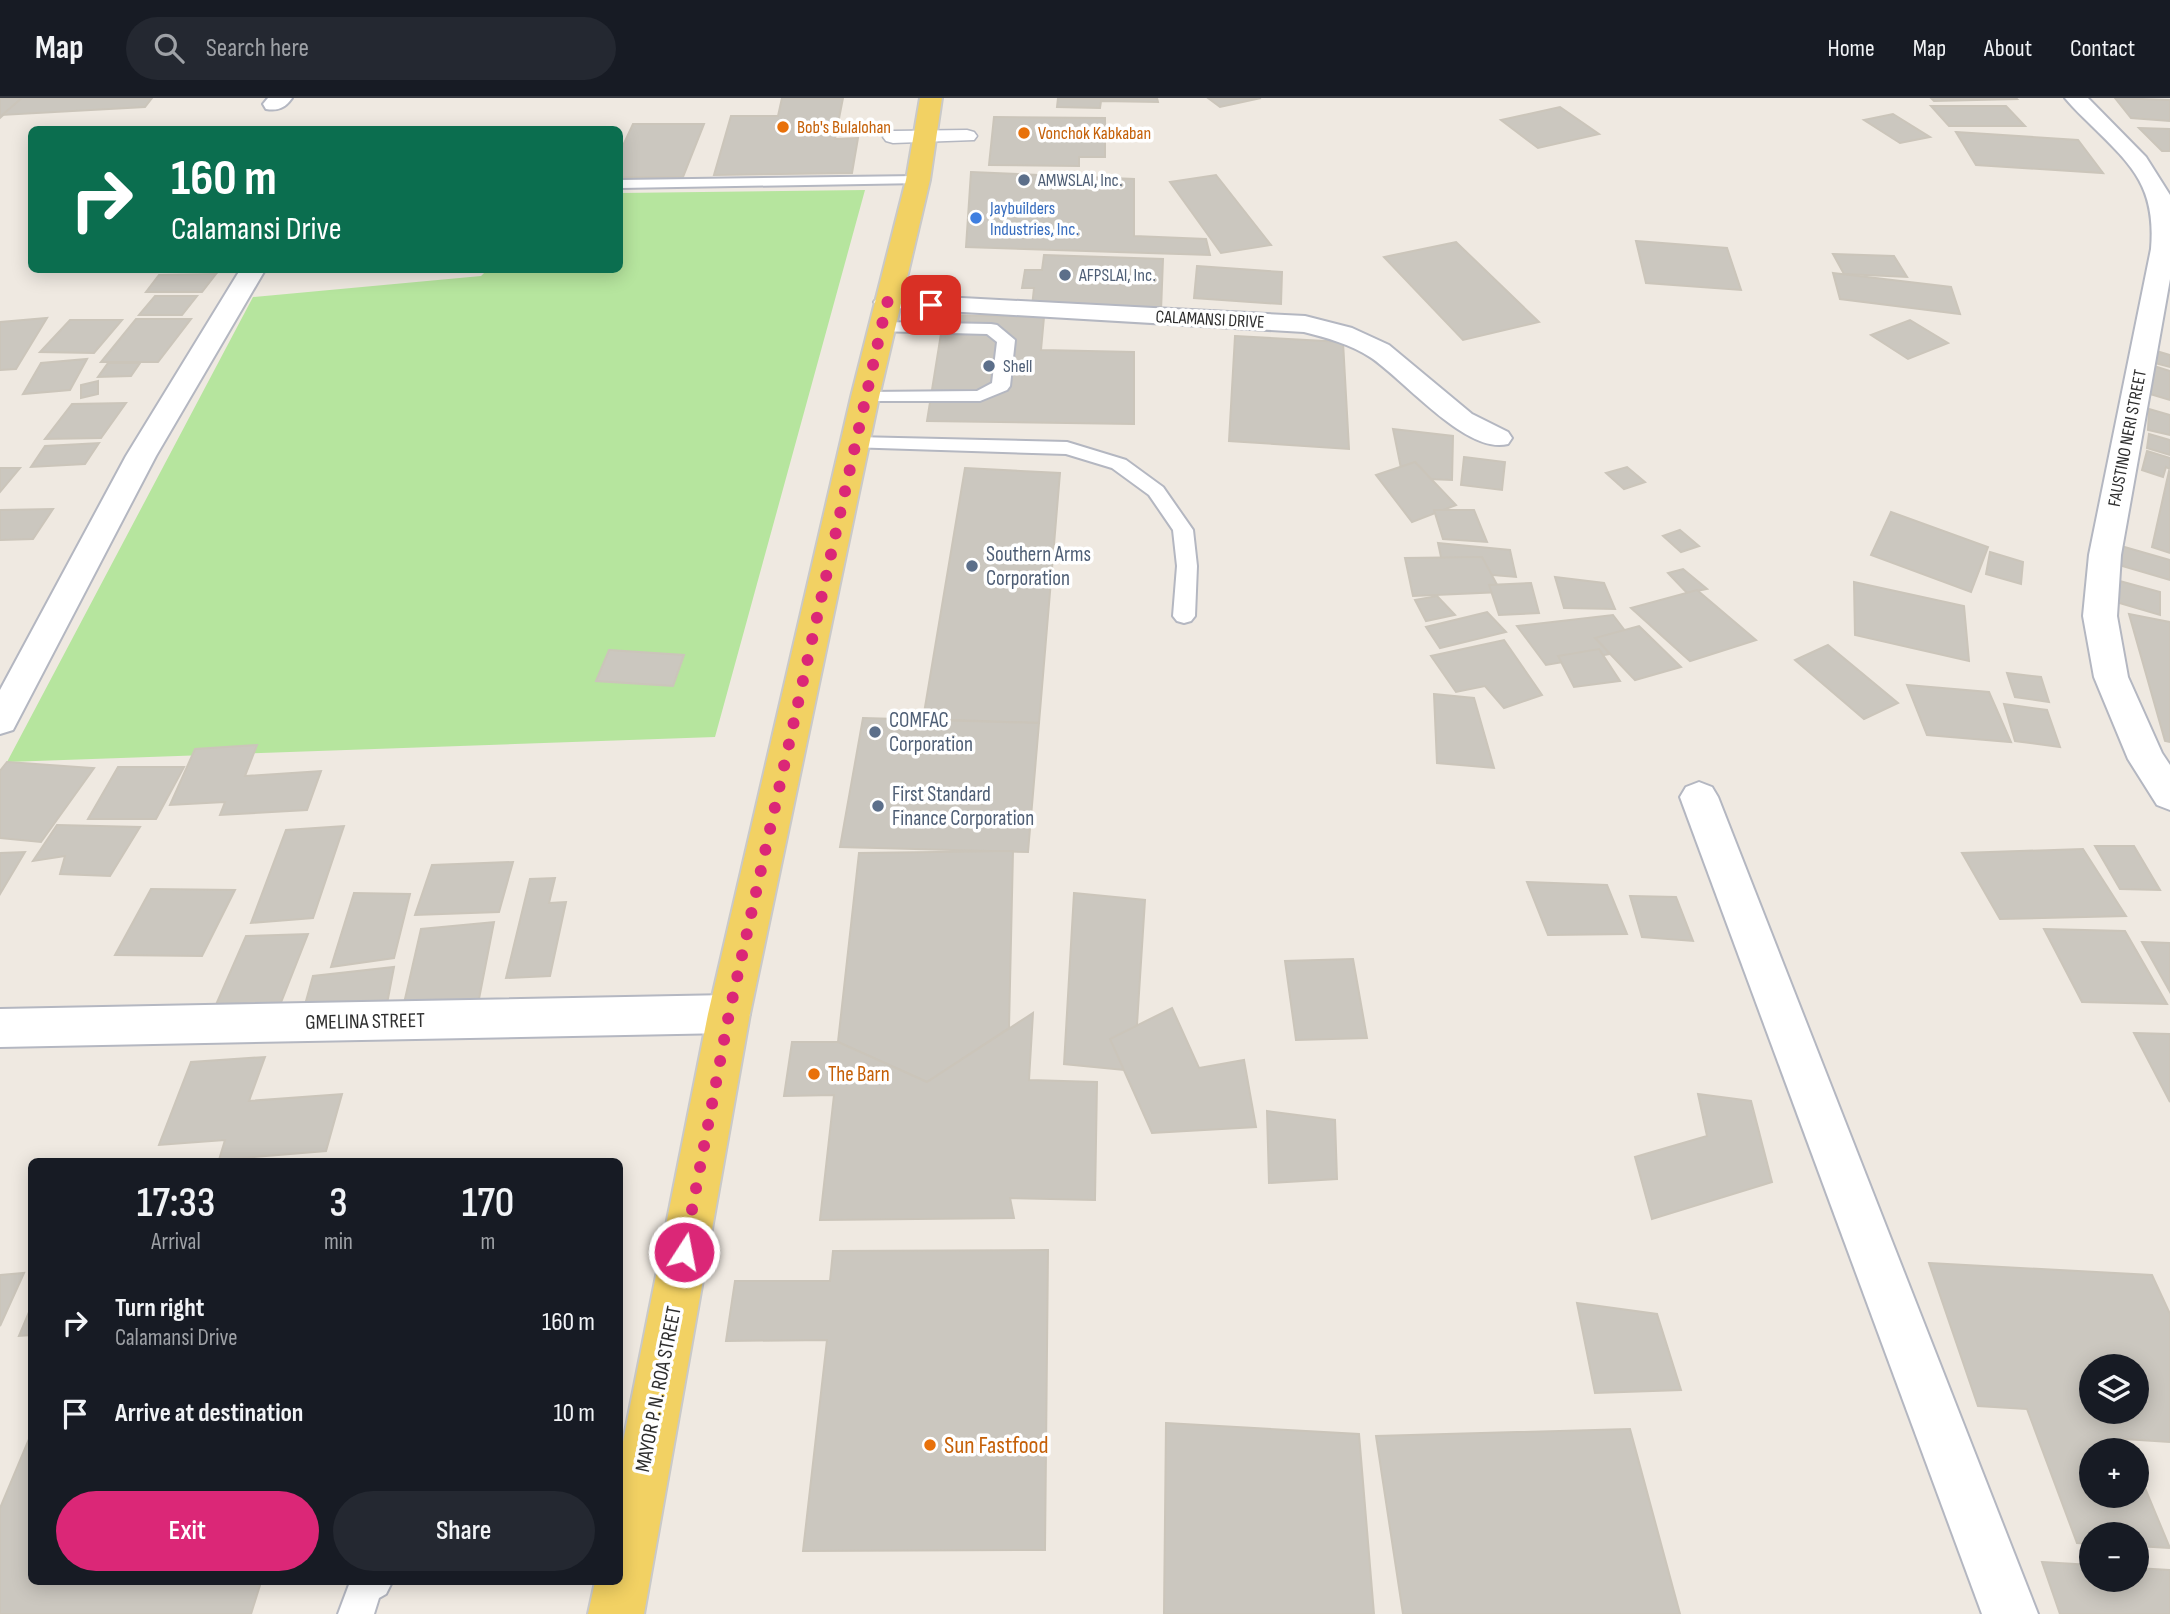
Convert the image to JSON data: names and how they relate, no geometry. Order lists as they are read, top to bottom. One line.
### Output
{"streets":{"main road":["MAYOR P. N. ROA STREET"],"street":["CALAMANSI DRIVE","FAUSTINO NERI STREET","GMELINA STREET"]},"crossings":[["CALAMANSI DRIVE","MAYOR P. N. ROA STREET"],["GMELINA STREET","MAYOR P. N. ROA STREET"]],"places":["Bob's Bulalohan","Vonchok Kabkaban","AMWSLAI, Inc.","Jaybuilders Industries, Inc.","AFPSLAI, Inc.","Shell","Southern Arms Corporation","COMFAC Corporation","First Standard Finance Corporation","The Barn","Sun Fastfood"],"page":{"header":"Map","search":"Search here","nav":["Home","Map","About","Contact"],"turn":["160 m","Calamansi Drive"],"eta":["17:33","Arrival","3","min","170","m"],"list":[{"name":"Turn right","note":"Calamansi Drive","value":"160 m"},{"name":"Arrive at destination","value":"10 m"}],"map_buttons":["+","−"],"buttons":["Exit","Share"]}}
